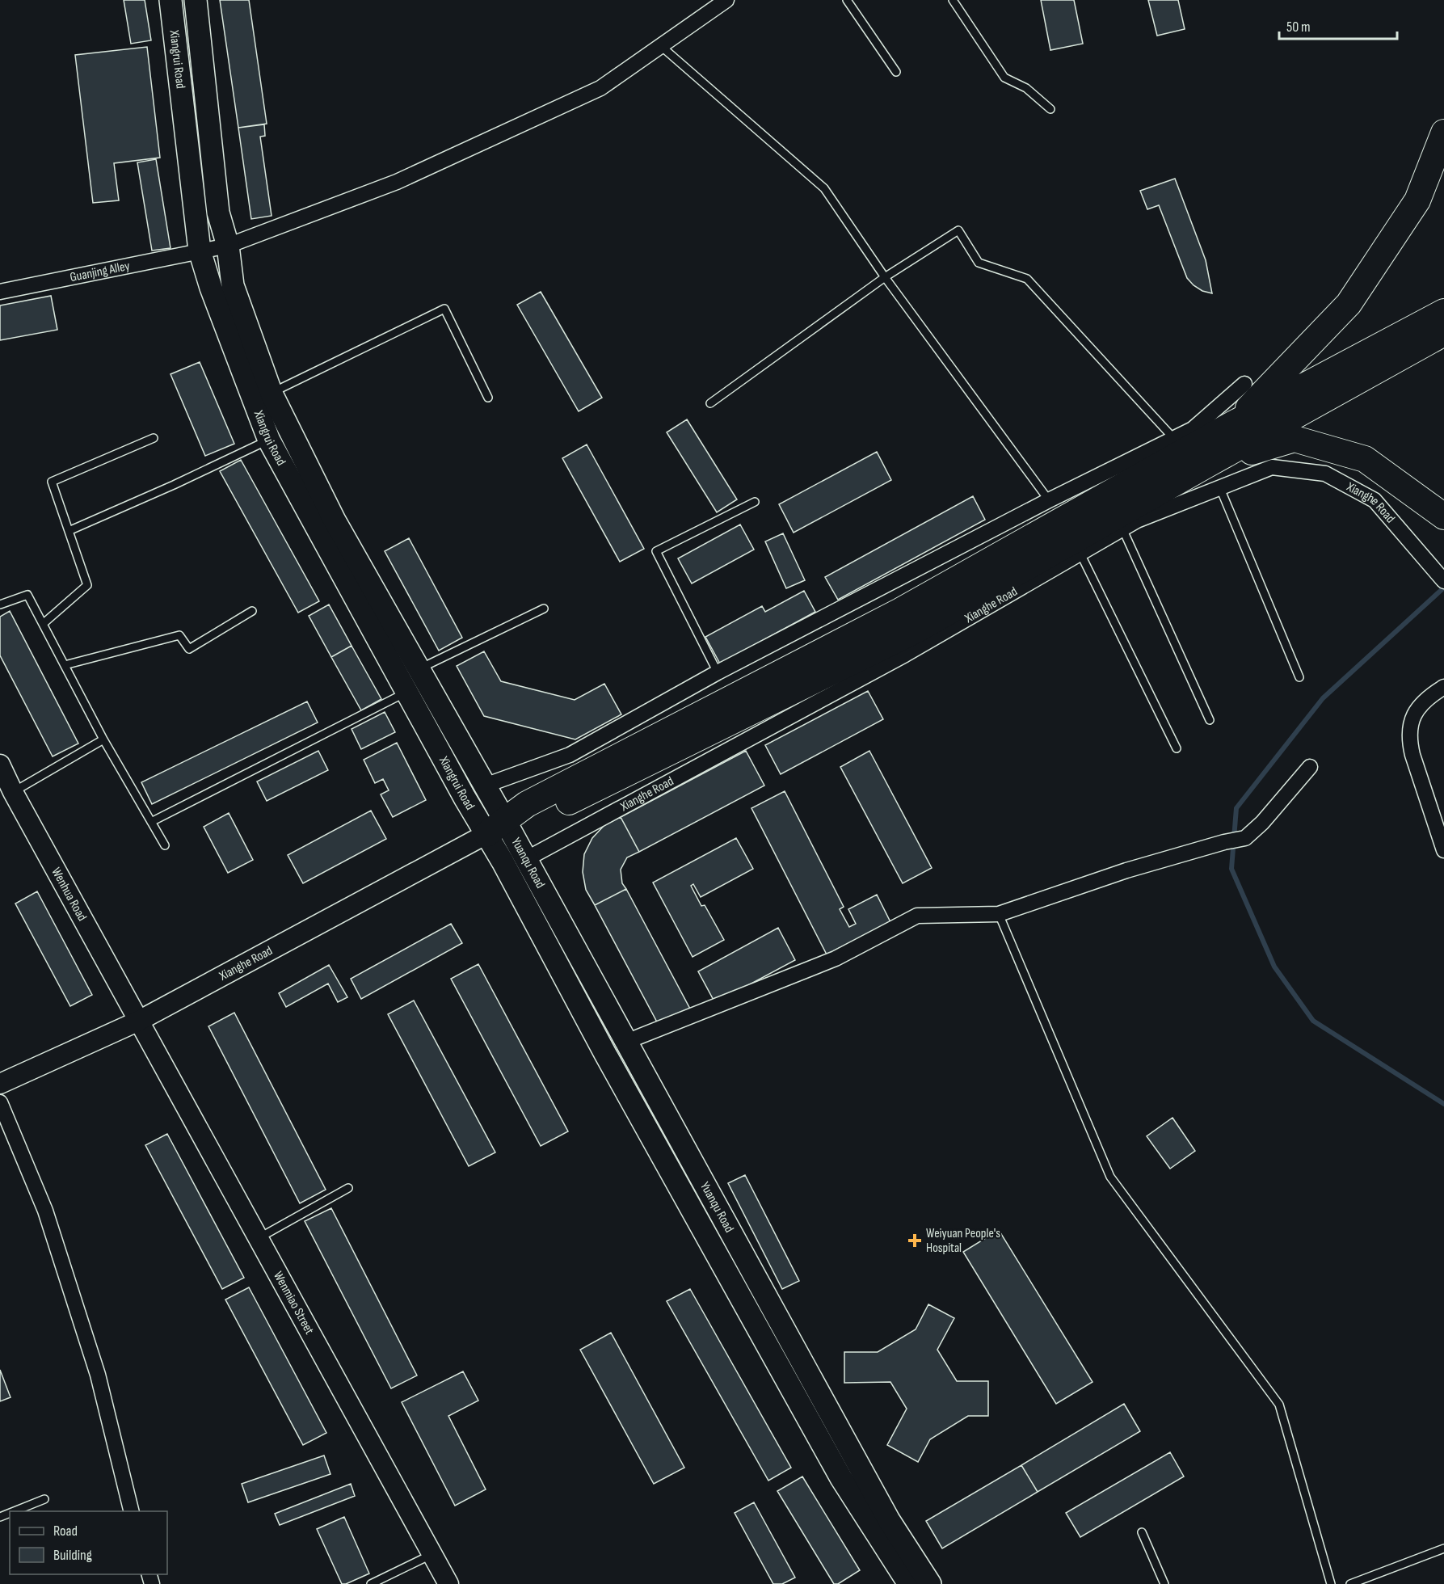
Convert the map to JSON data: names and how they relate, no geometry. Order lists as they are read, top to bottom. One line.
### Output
{"streets":{"main road":["Xiangrui Road","Xianghe Road","Yuanqu Road","Wenhua Road","Wenmiao Street"],"street":["Guanjing Alley"]},"crossings":[["Xiangrui Road","Guanjing Alley"],["Xiangrui Road","Xianghe Road"],["Xiangrui Road","Yuanqu Road"],["Xianghe Road","Yuanqu Road"],["Xianghe Road","Wenhua Road"],["Xianghe Road","Wenmiao Street"],["Wenhua Road","Wenmiao Street"]],"places":{"health":["Weiyuan People's Hospital"]},"legend":["Road","Building"],"scale_bar":"50 m"}
